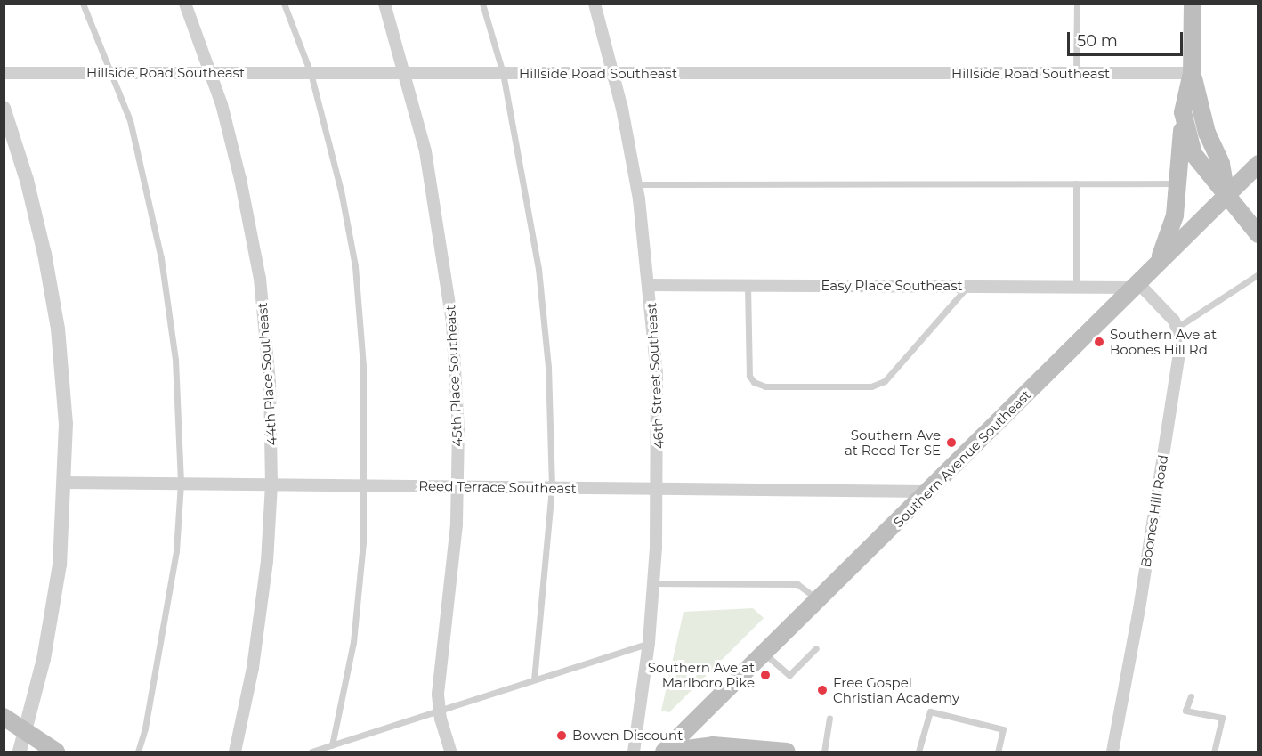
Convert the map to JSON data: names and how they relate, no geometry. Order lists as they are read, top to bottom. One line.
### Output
{"streets":{"main road":["Southern Avenue Southeast"],"street":["Hillside Road Southeast","Easy Place Southeast","44th Place Southeast","45th Place Southeast","46th Street Southeast","Reed Terrace Southeast","Boones Hill Road"]},"crossings":[["Hillside Road Southeast","44th Place Southeast"],["Hillside Road Southeast","45th Place Southeast"],["Hillside Road Southeast","46th Street Southeast"],["Easy Place Southeast","46th Street Southeast"],["Easy Place Southeast","Southern Avenue Southeast"],["44th Place Southeast","Reed Terrace Southeast"],["45th Place Southeast","Reed Terrace Southeast"],["46th Street Southeast","Reed Terrace Southeast"],["Southern Avenue Southeast","Reed Terrace Southeast"]],"places":["Southern Ave at Boones Hill Rd","Southern Ave at Reed Ter SE","Southern Ave at Marlboro Pike","Free Gospel Christian Academy","Bowen Discount"],"scale_bar":"50 m"}
